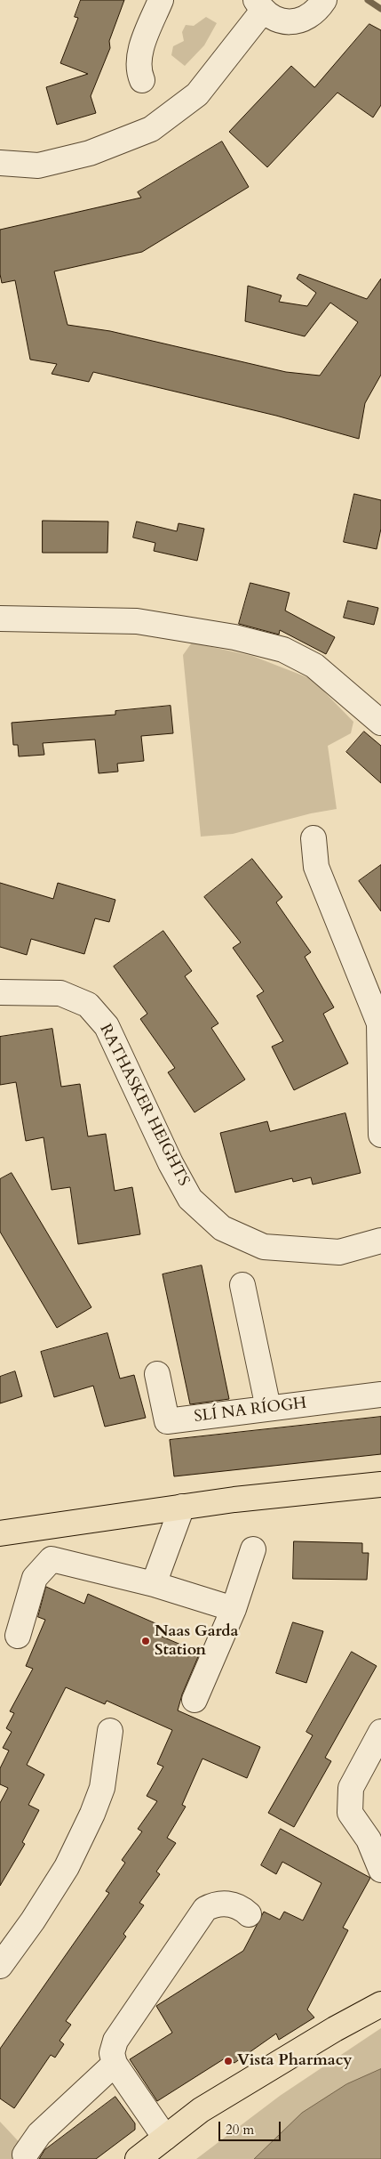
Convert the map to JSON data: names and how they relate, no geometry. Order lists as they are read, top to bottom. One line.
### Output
{"streets":{"street":["RATHASKER HEIGHTS","SLÍ NA RÍOGH"]},"places":["Naas Garda Station","Vista Pharmacy"],"scale_bar":"20 m"}
